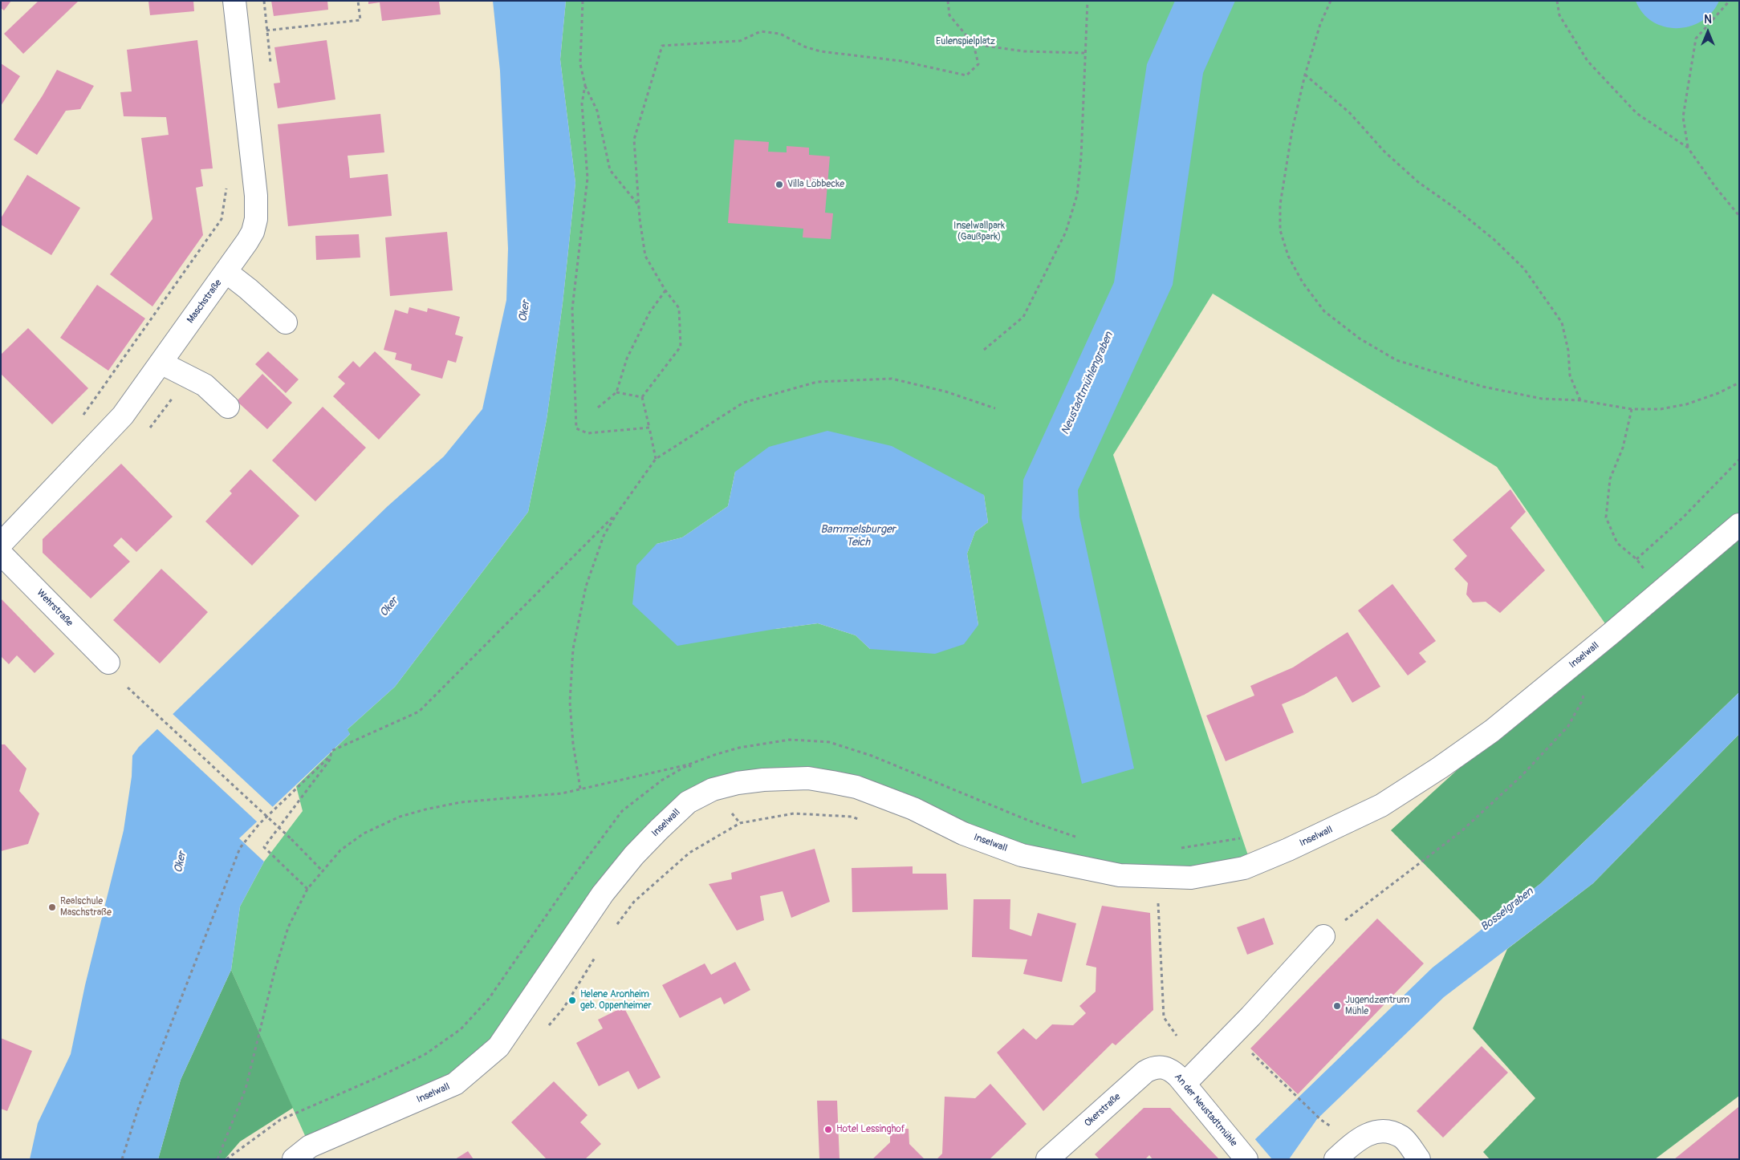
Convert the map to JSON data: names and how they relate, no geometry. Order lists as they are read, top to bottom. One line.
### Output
{"streets":{"street":["Maschstraße","Wehrstraße","Inselwall","Okerstraße","An der Neustadtmühle"]},"crossings":[["Okerstraße","An der Neustadtmühle"]],"water":["Oker","Neustadtmühlengraben","Bammelsburger Teich","Bosselgraben"],"parks":["Eulenspielplatz","Inselwallpark (Gaußpark)"],"places":["Villa Löbbecke","Realschule Maschstraße","Helene Aronheim geb. Oppenheimer","Jugendzentrum Mühle","Hotel Lessinghof"],"north":"top"}
